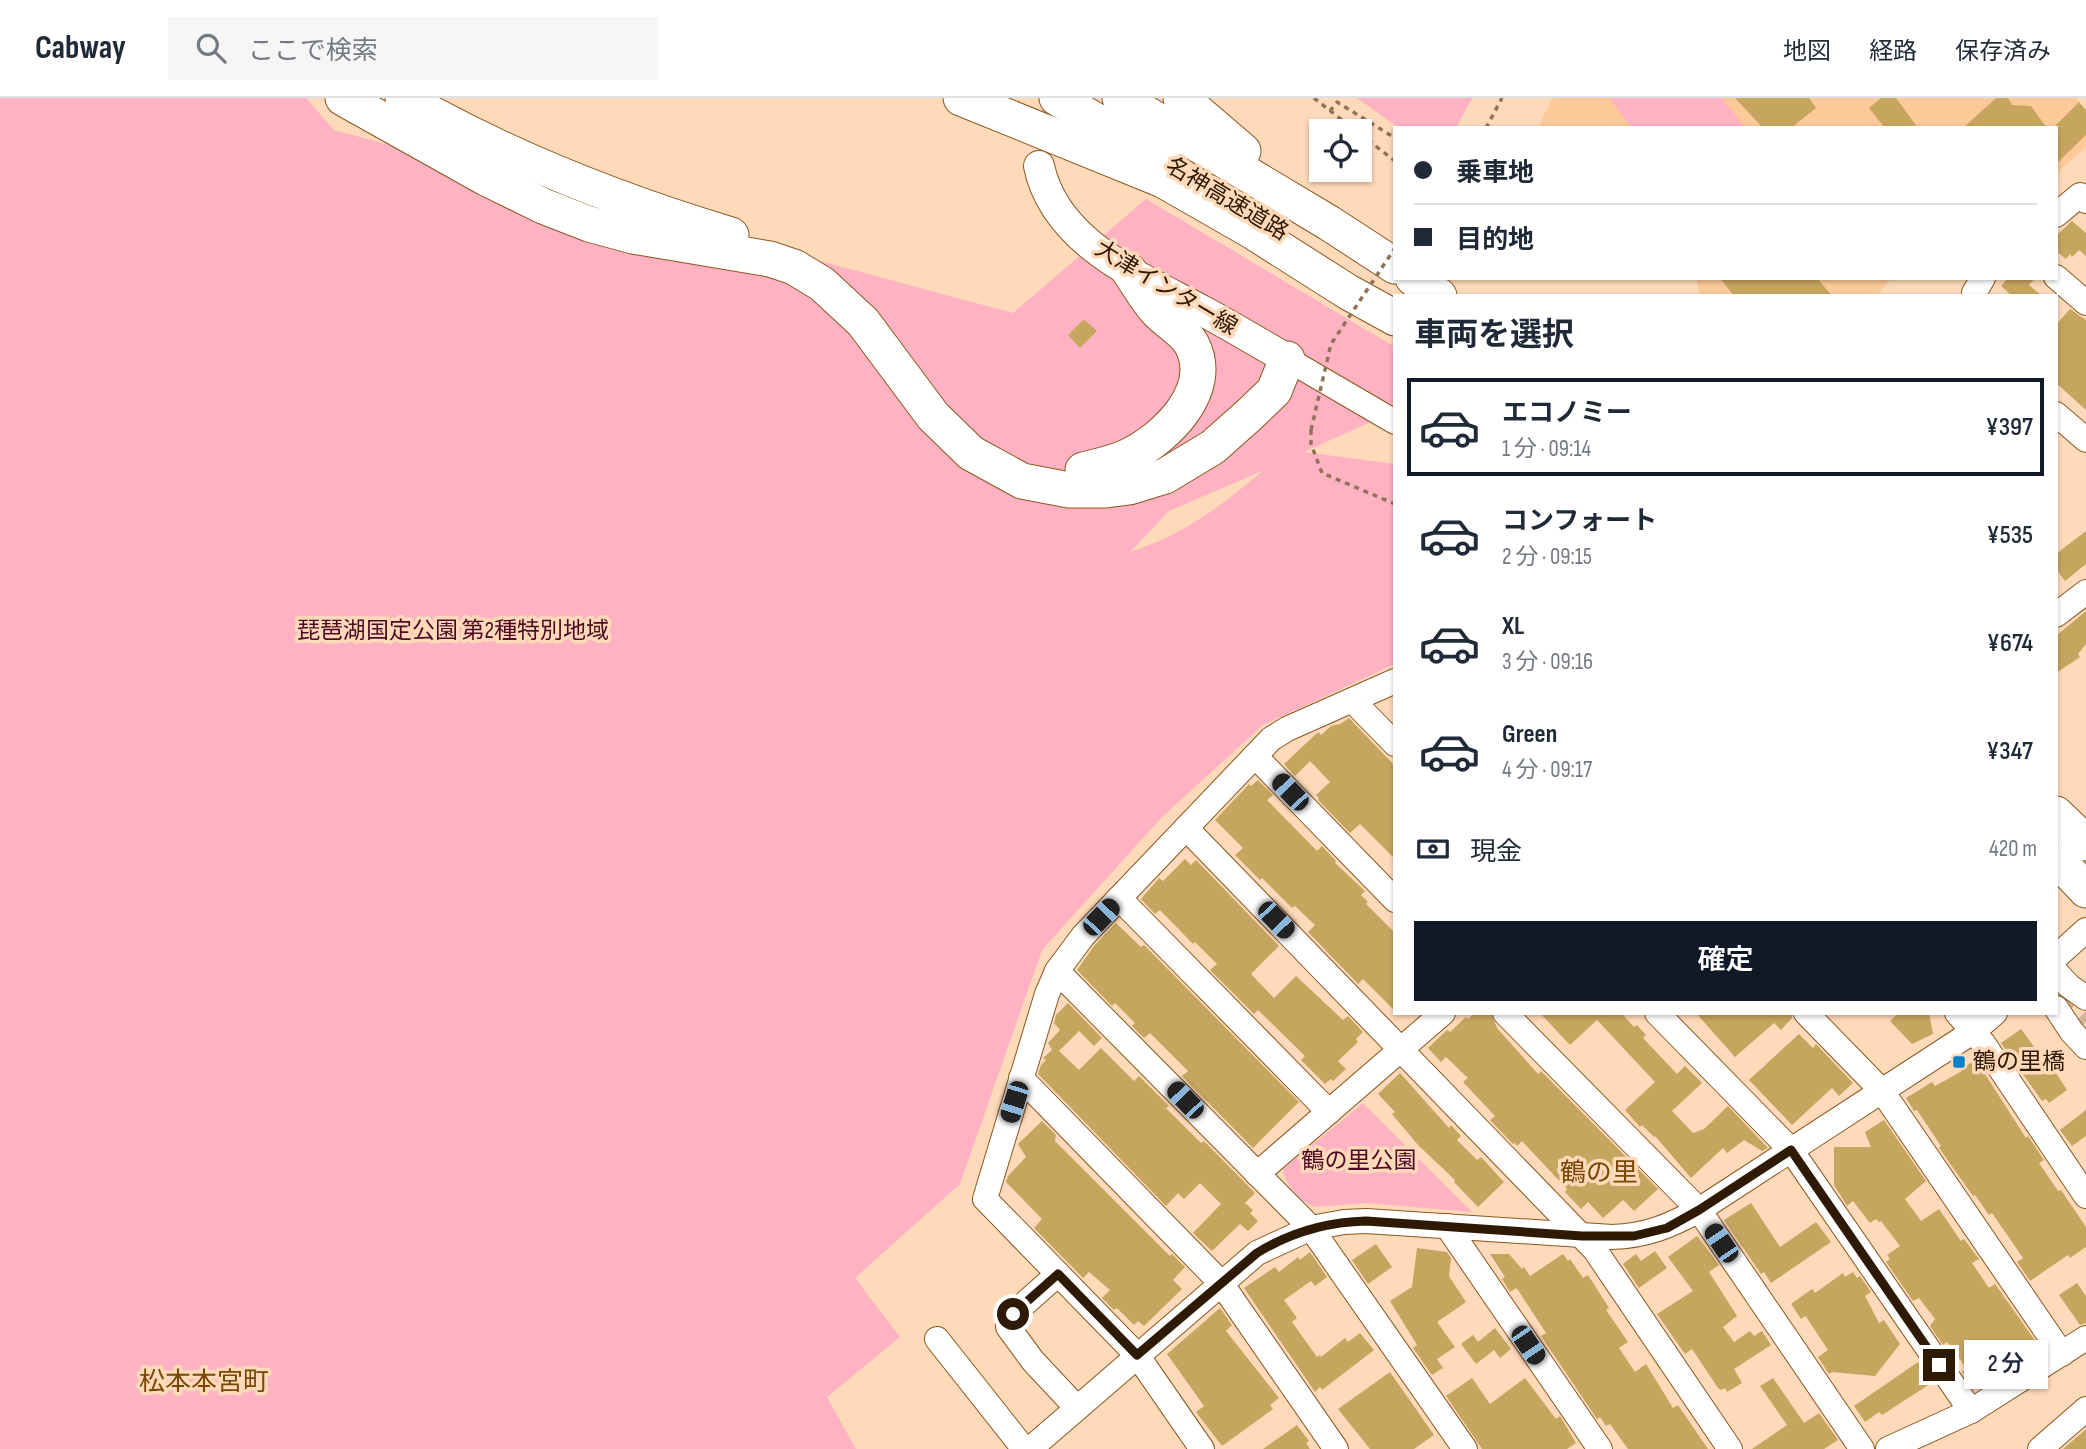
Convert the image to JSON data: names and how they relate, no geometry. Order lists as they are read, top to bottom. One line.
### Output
{"streets":{"highway":["名神高速道路"],"main road":["大津インター線"]},"districts":["鶴の里","松本本宮町"],"parks":["琵琶湖国定公園 第2種特別地域","鶴の里公園"],"places":{"transit":["鶴の里橋"]},"page":{"header":"Cabway","search":"ここで検索","nav":["地図","経路","保存済み"],"banner":["乗車地","目的地"],"heading":"車両を選択","list":[{"name":"エコノミー","note":"1 分 · 09:14","value":"¥397"},{"name":"コンフォート","note":"2 分 · 09:15","value":"¥535"},{"name":"XL","note":"3 分 · 09:16","value":"¥674"},{"name":"Green","note":"4 分 · 09:17","value":"¥347"}],"pay":["現金","420 m"],"buttons":"確定","bubble":"2 分"}}
